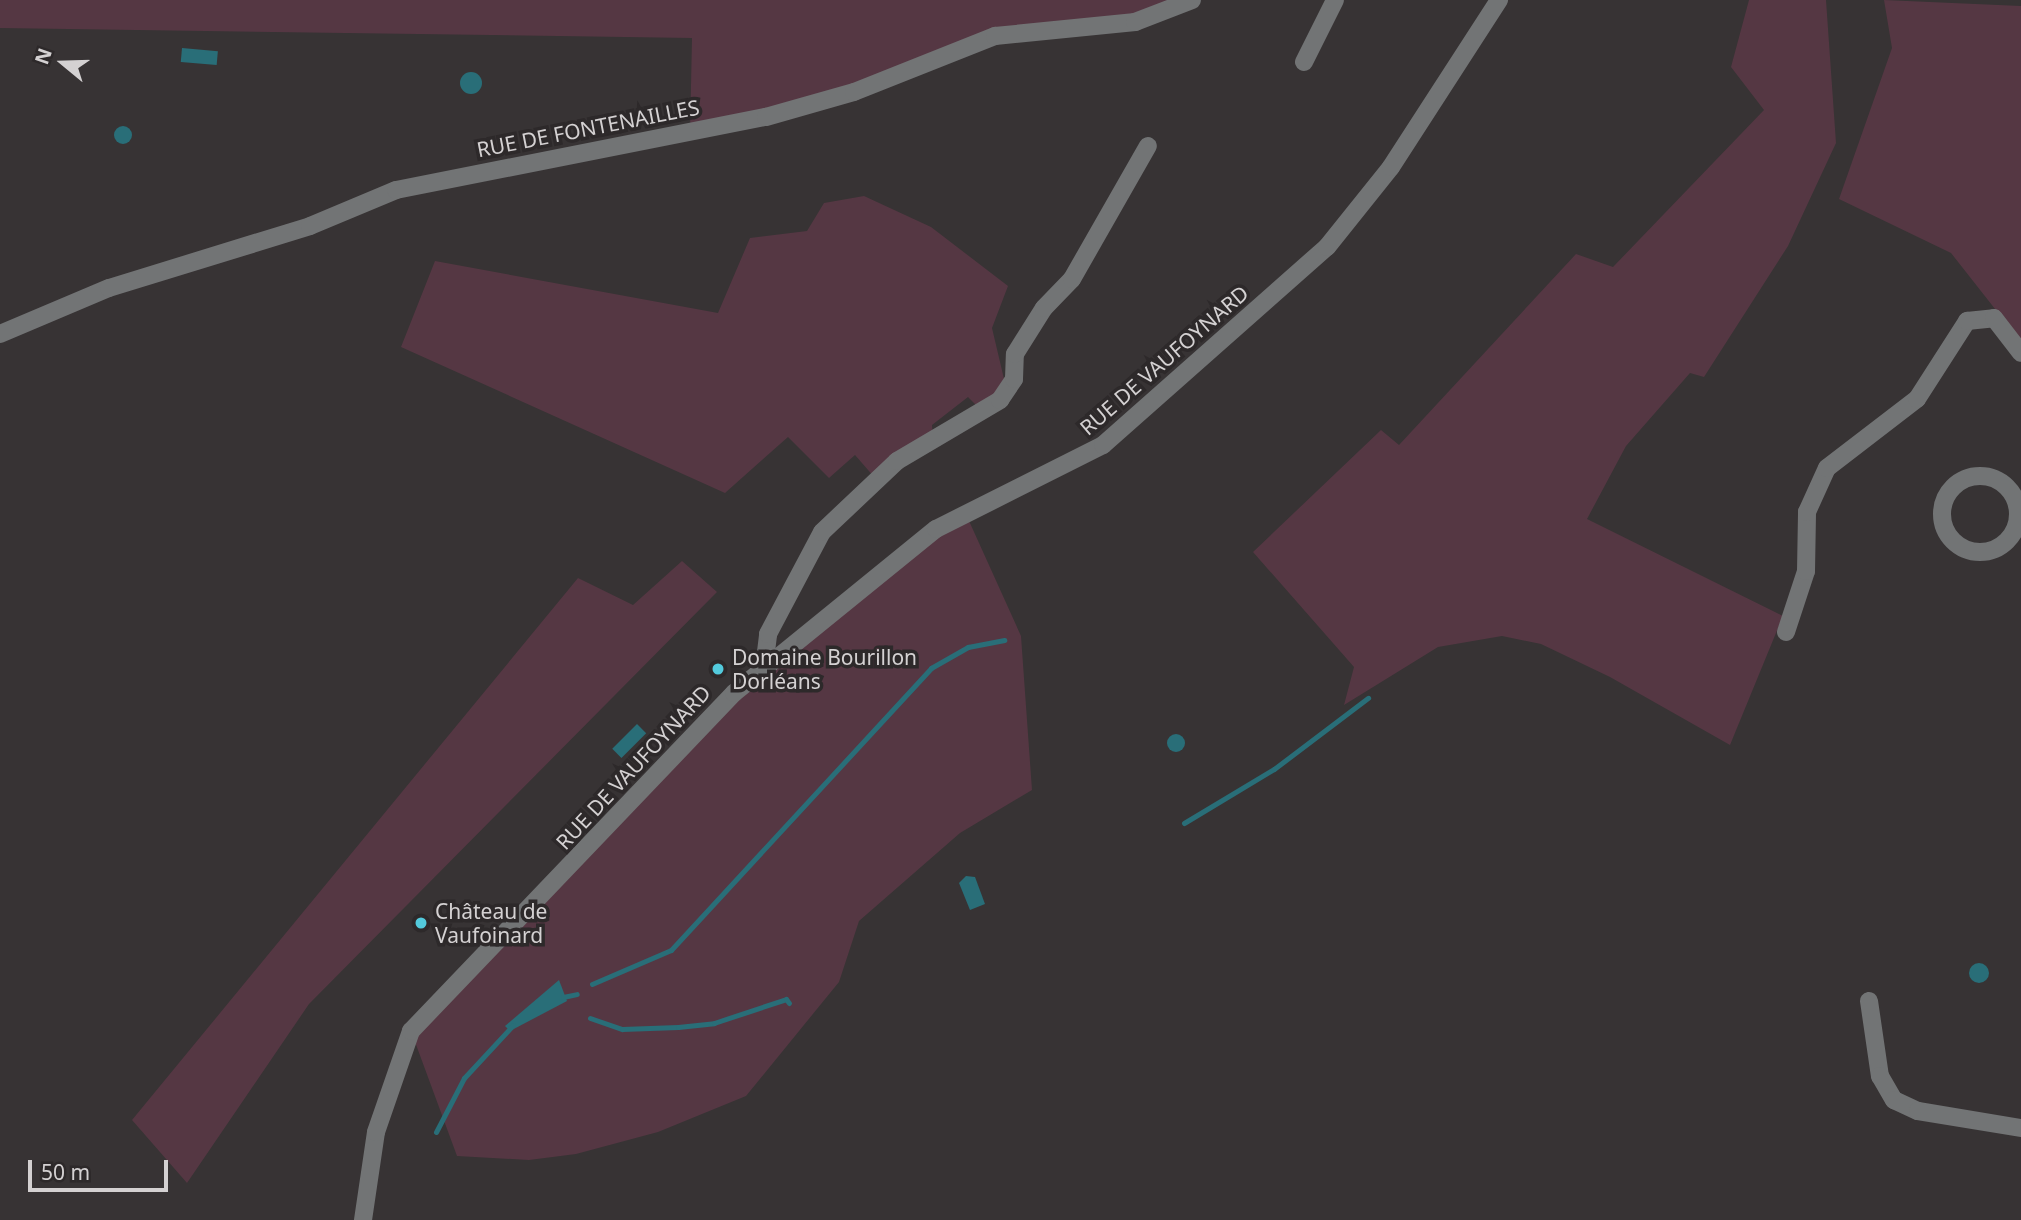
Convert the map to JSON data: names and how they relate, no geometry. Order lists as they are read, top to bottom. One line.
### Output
{"streets":{"street":["RUE DE FONTENAILLES","RUE DE VAUFOYNARD"]},"places":["Domaine Bourillon Dorléans","Château de Vaufoinard"],"scale_bar":"50 m","north":"left"}
